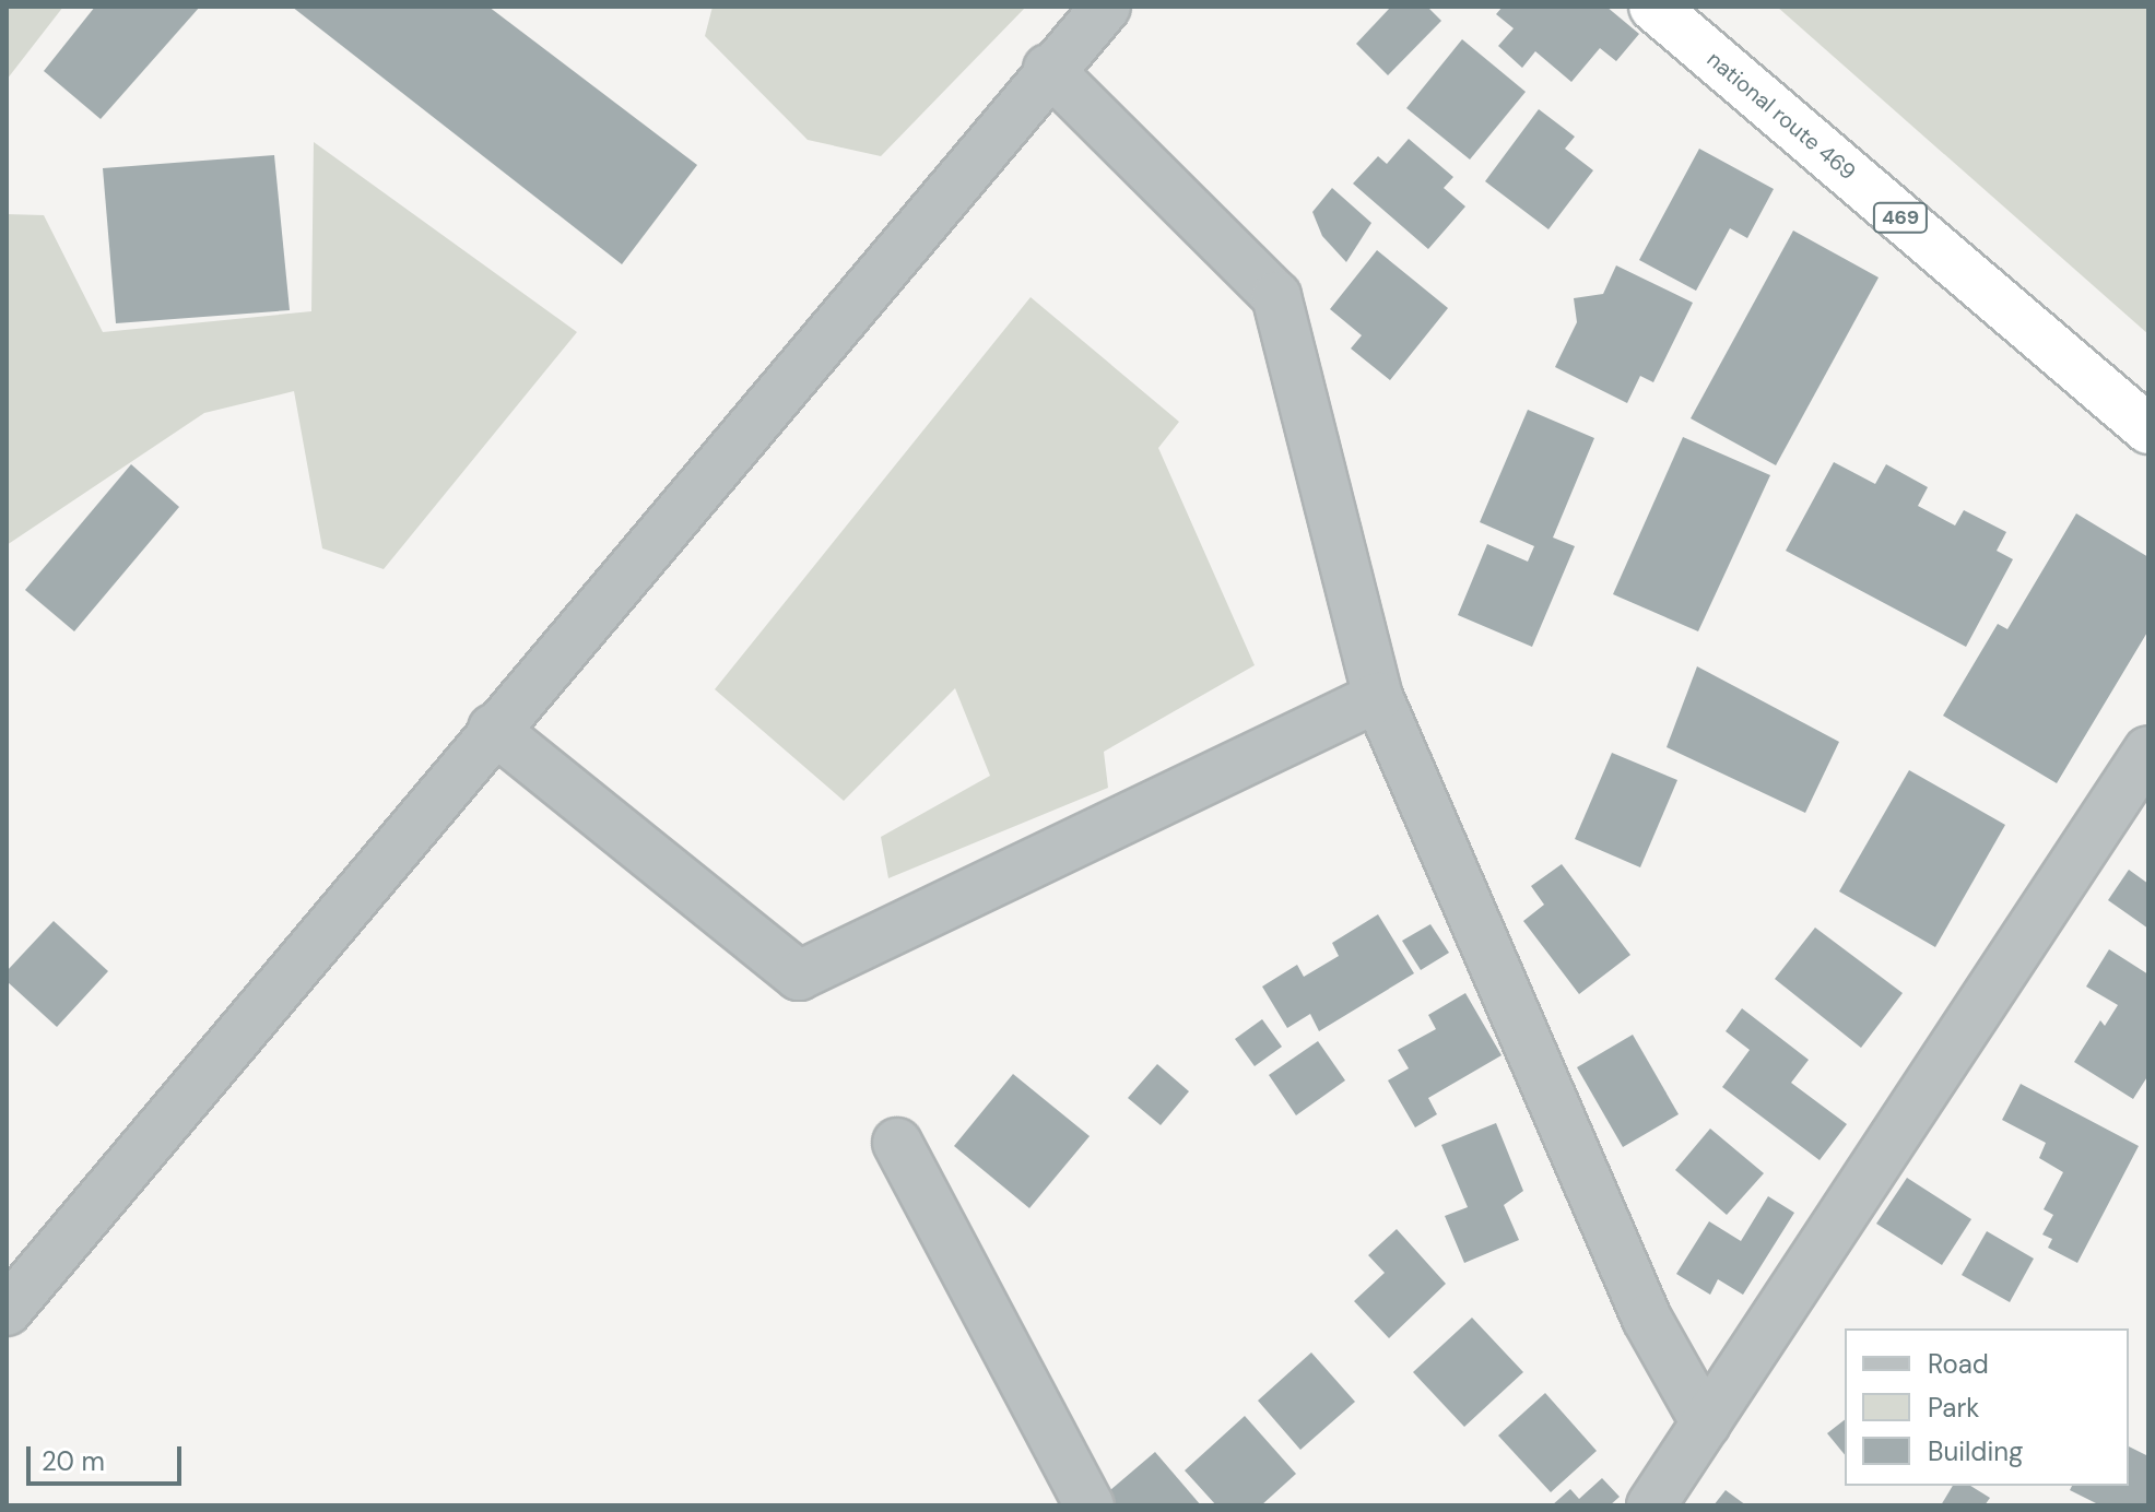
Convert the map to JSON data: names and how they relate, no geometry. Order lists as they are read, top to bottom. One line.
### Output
{"streets":{"highway":["national route 469","469"]},"legend":["Road","Park","Building"],"scale_bar":"20 m"}
